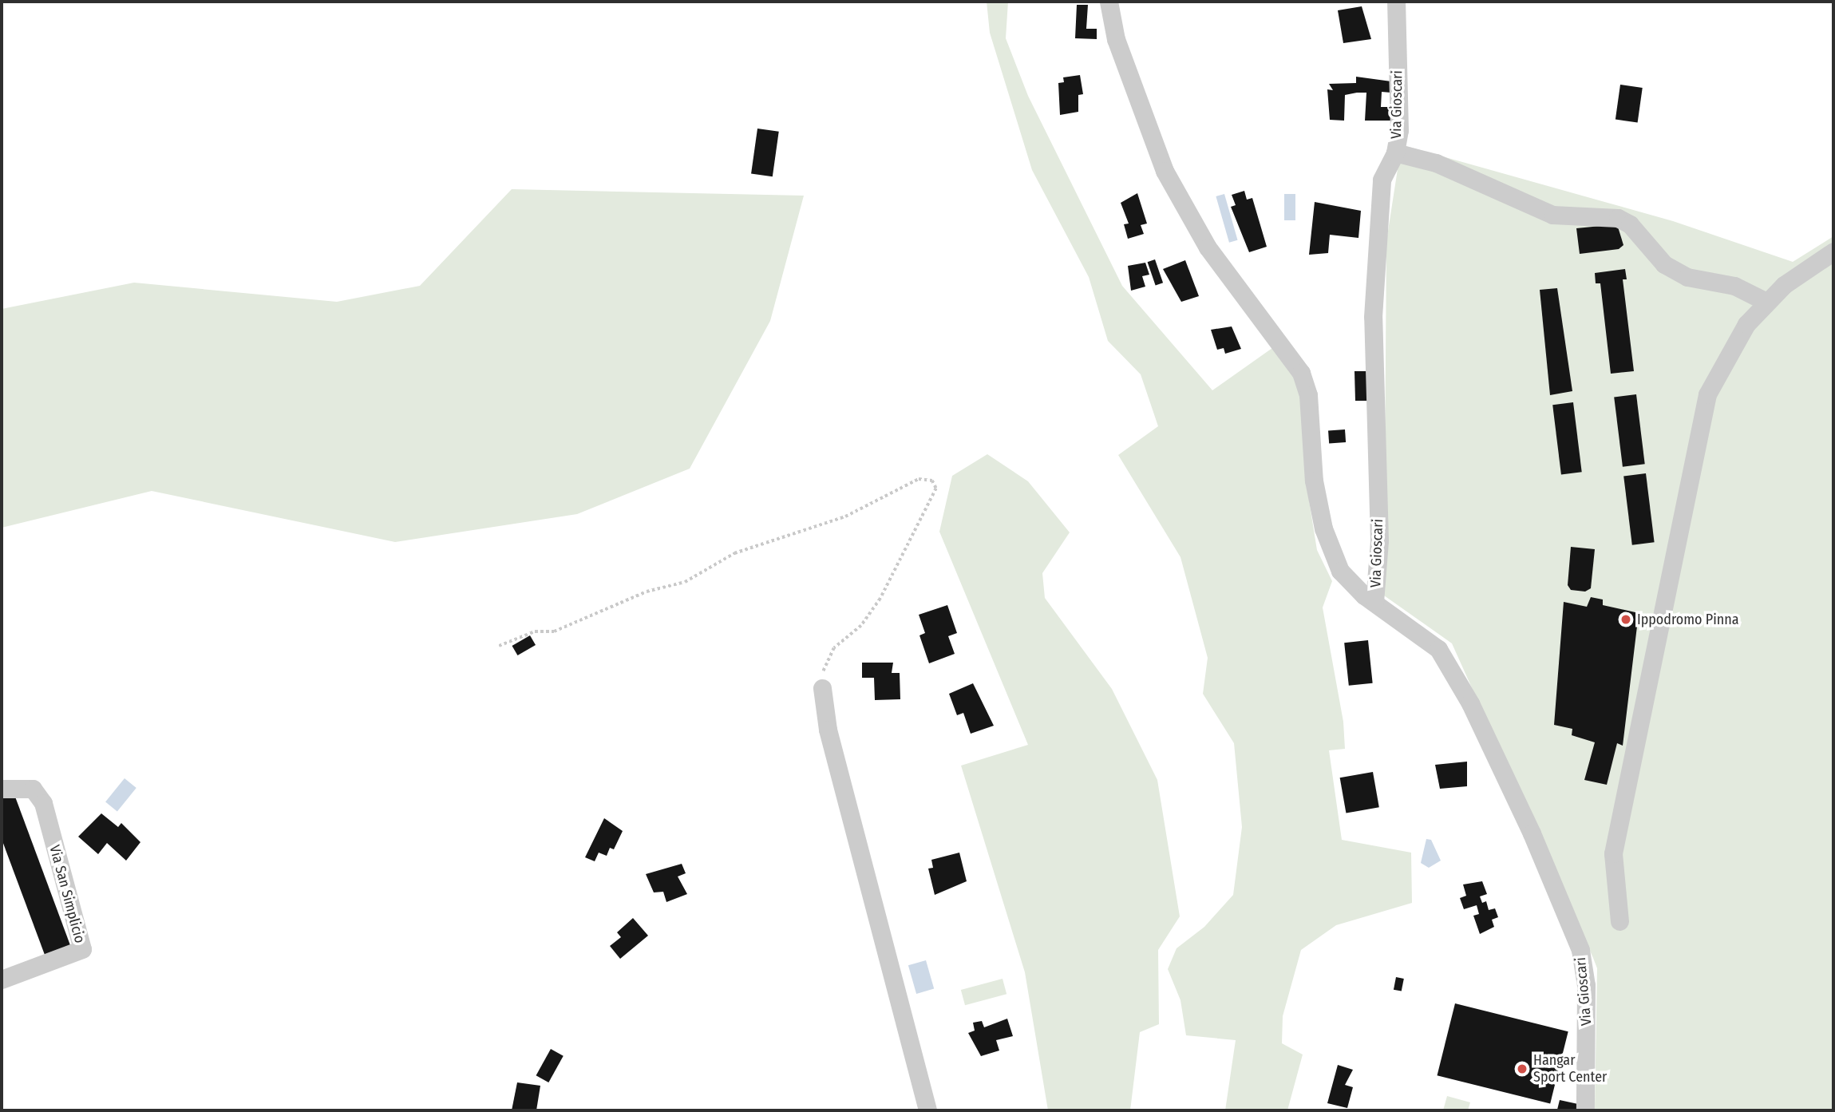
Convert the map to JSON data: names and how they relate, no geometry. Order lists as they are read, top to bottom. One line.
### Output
{"streets":{"street":["Via Gioscari","Via San Simplicio"]},"places":["Ippodromo Pinna","Hangar Sport Center"]}
